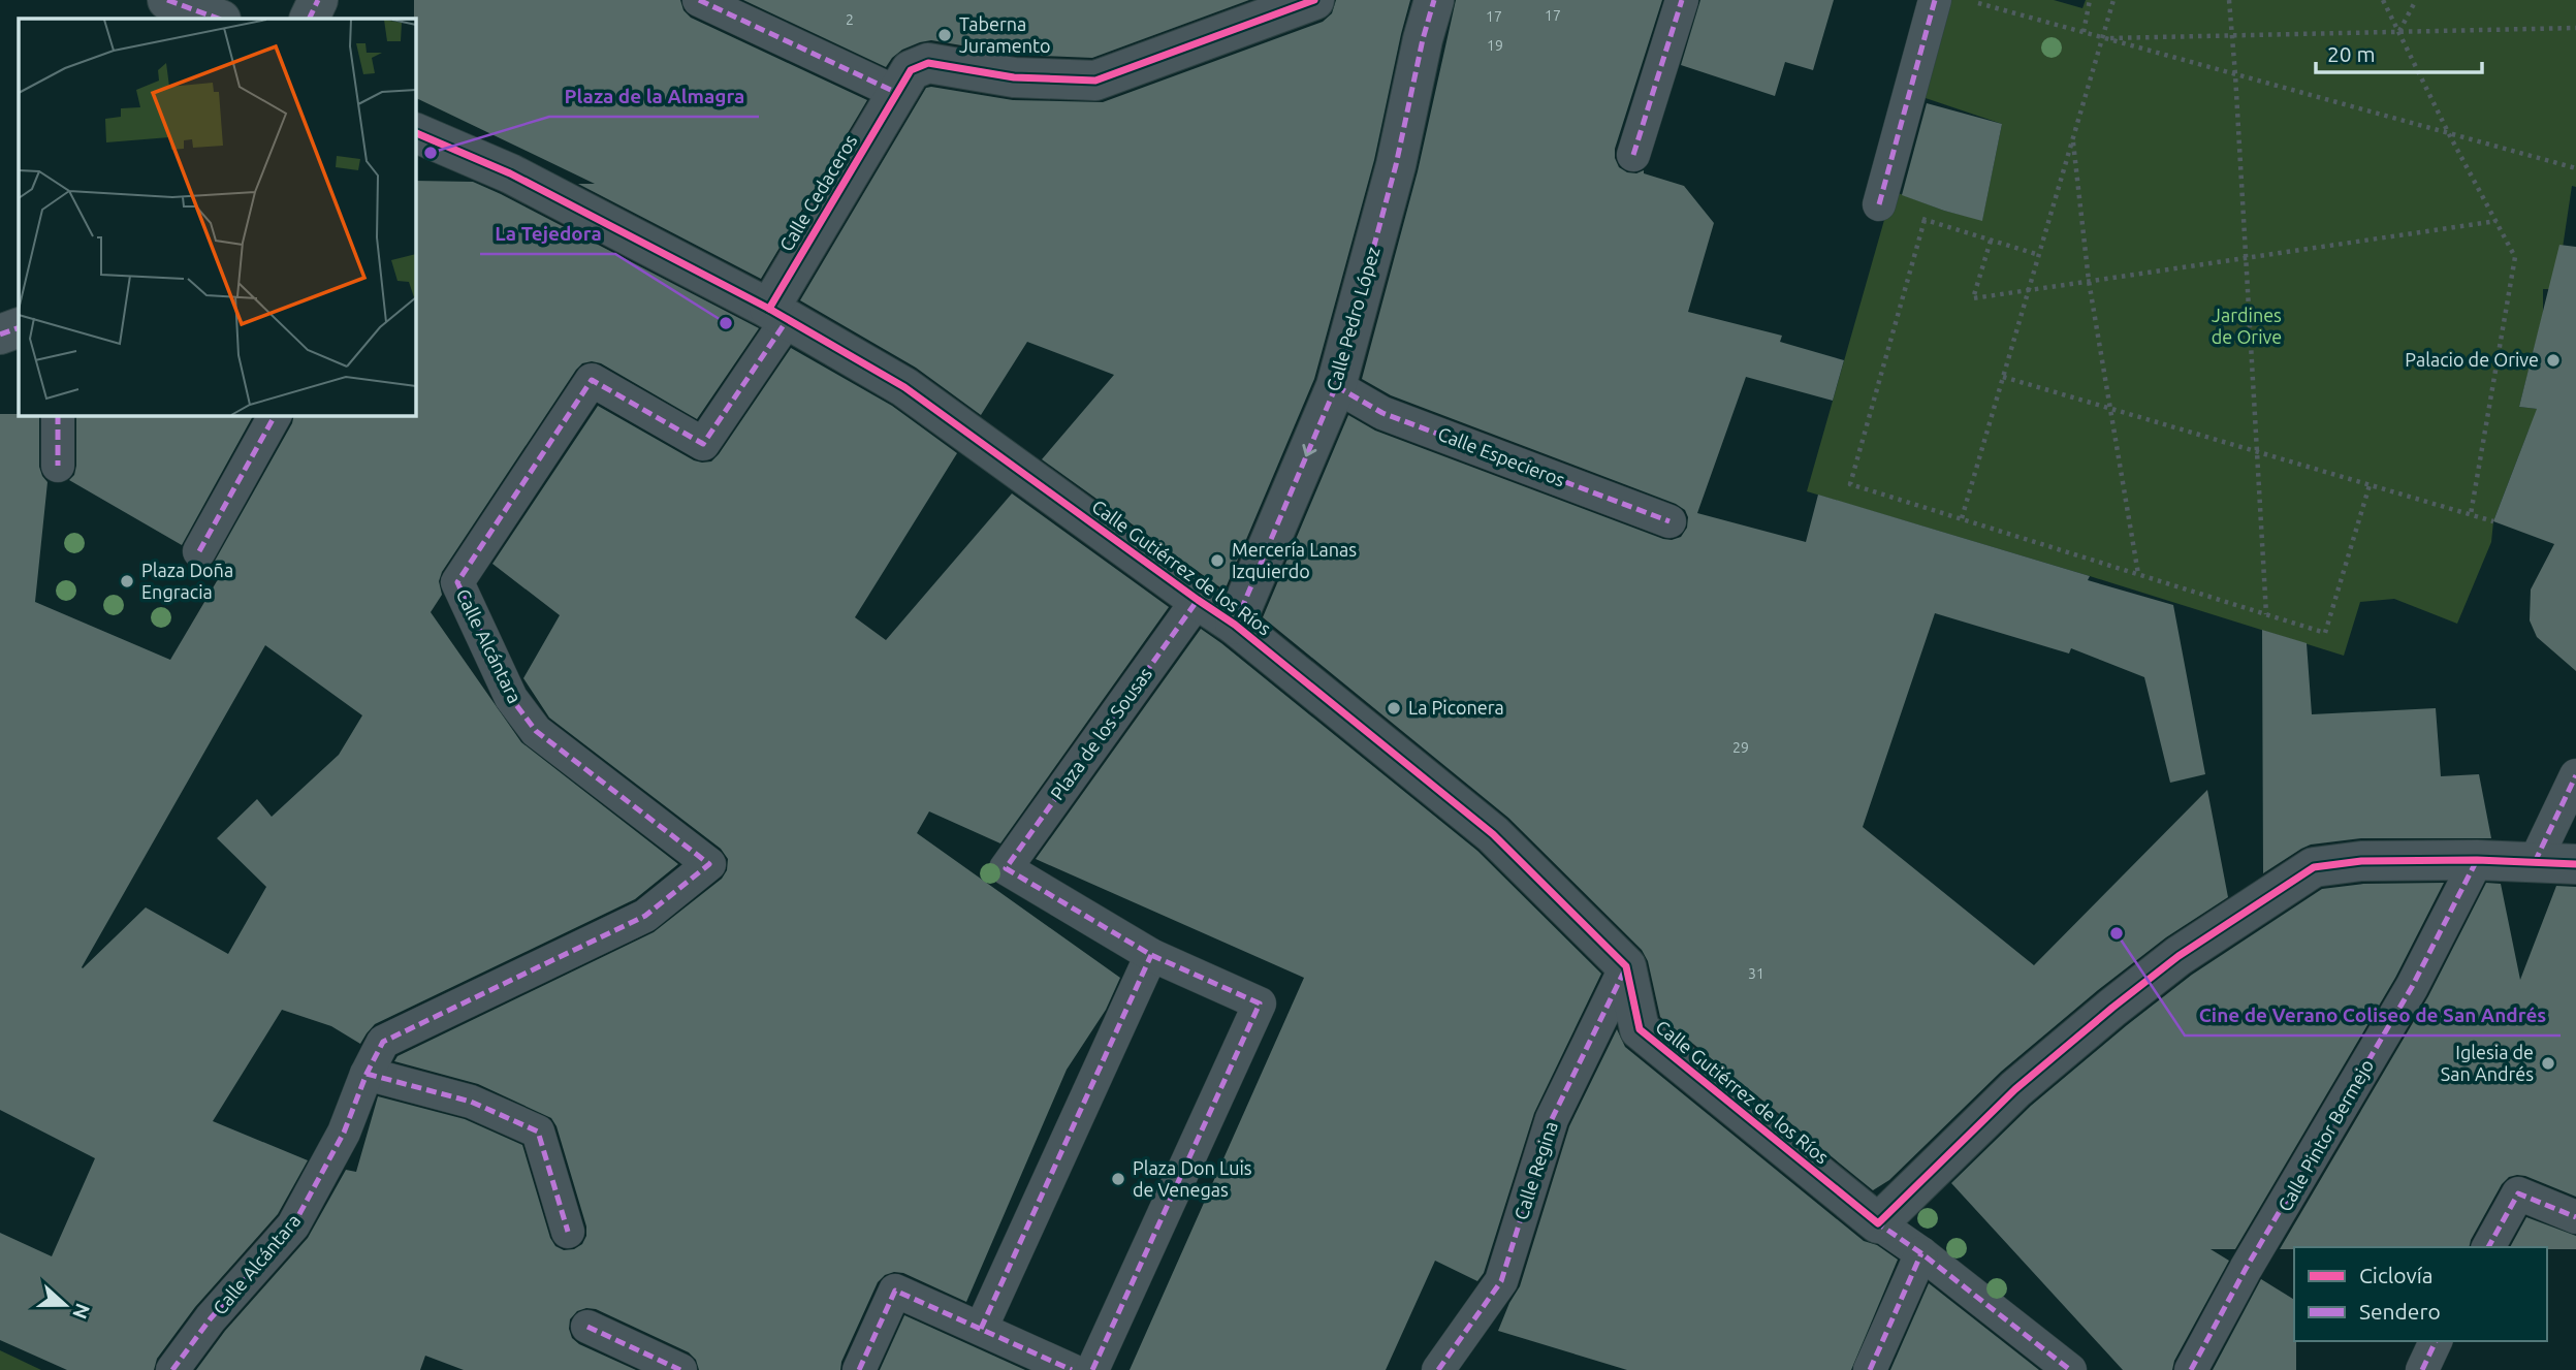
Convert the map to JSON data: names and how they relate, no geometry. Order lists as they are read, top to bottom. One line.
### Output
{"streets":{"street":["Calle Cedaceros","Calle Pedro López","Calle Especieros","Calle Gutiérrez de los Ríos","Calle Alcántara","Plaza de los Sousas","Calle Pintor Bermejo","Calle Regina"]},"crossings":[["Calle Cedaceros","Calle Gutiérrez de los Ríos"],["Calle Cedaceros","Calle Alcántara"],["Calle Pedro López","Calle Especieros"],["Calle Pedro López","Calle Gutiérrez de los Ríos"],["Calle Gutiérrez de los Ríos","Calle Alcántara"],["Calle Gutiérrez de los Ríos","Plaza de los Sousas"],["Calle Gutiérrez de los Ríos","Calle Regina"]],"one_way":["Calle Pedro López"],"parks":["Jardines de Orive"],"places":["Taberna Juramento","Plaza de la Almagra","La Tejedora","Palacio de Orive","Mercería Lanas Izquierdo","Plaza Doña Engracia","La Piconera","Cine de Verano Coliseo de San Andrés","Iglesia de San Andrés","Plaza Don Luis de Venegas"],"house_numbers":["17","17","2","19","29","31"],"legend":["Ciclovía","Sendero"],"scale_bar":"20 m","north":"right"}
